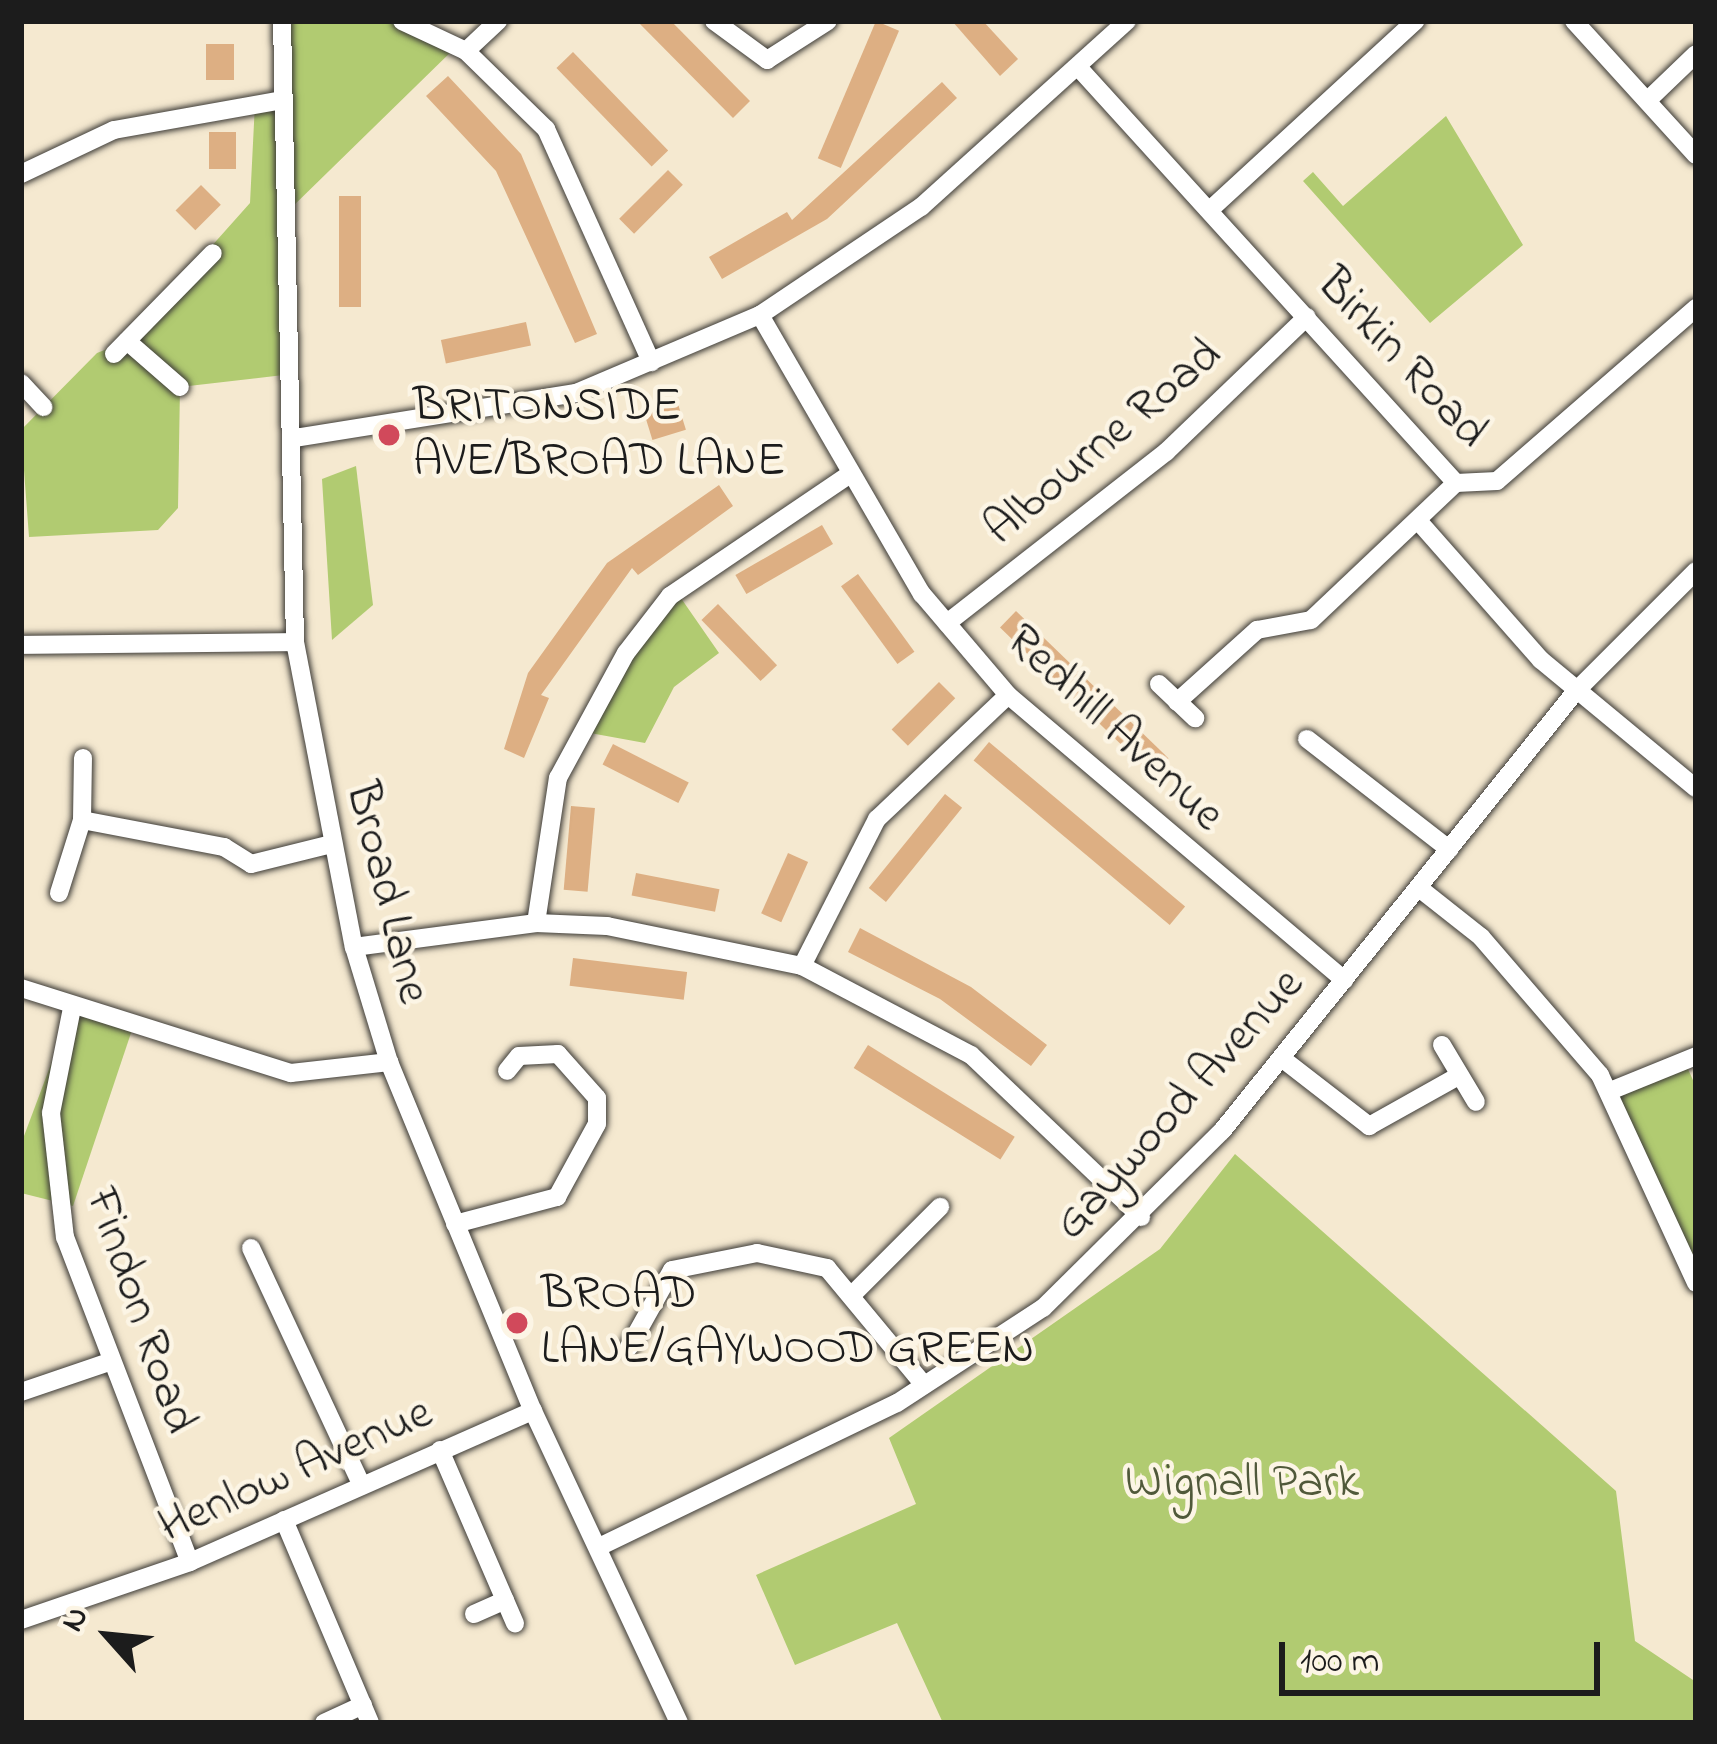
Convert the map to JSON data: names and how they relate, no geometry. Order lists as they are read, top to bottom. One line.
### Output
{"streets":{"street":["Birkin Road","Albourne Road","Redhill Avenue","Broad Lane","Gaywood Avenue","Findon Road","Henlow Avenue"]},"crossings":[["Birkin Road","Albourne Road"],["Albourne Road","Redhill Avenue"],["Redhill Avenue","Gaywood Avenue"],["Broad Lane","Gaywood Avenue"],["Broad Lane","Henlow Avenue"],["Findon Road","Henlow Avenue"]],"parks":["Wignall Park"],"places":["BRITONSIDE AVE/BROAD LANE","BROAD LANE/GAYWOOD GREEN"],"scale_bar":"100 m","north":"top left"}
